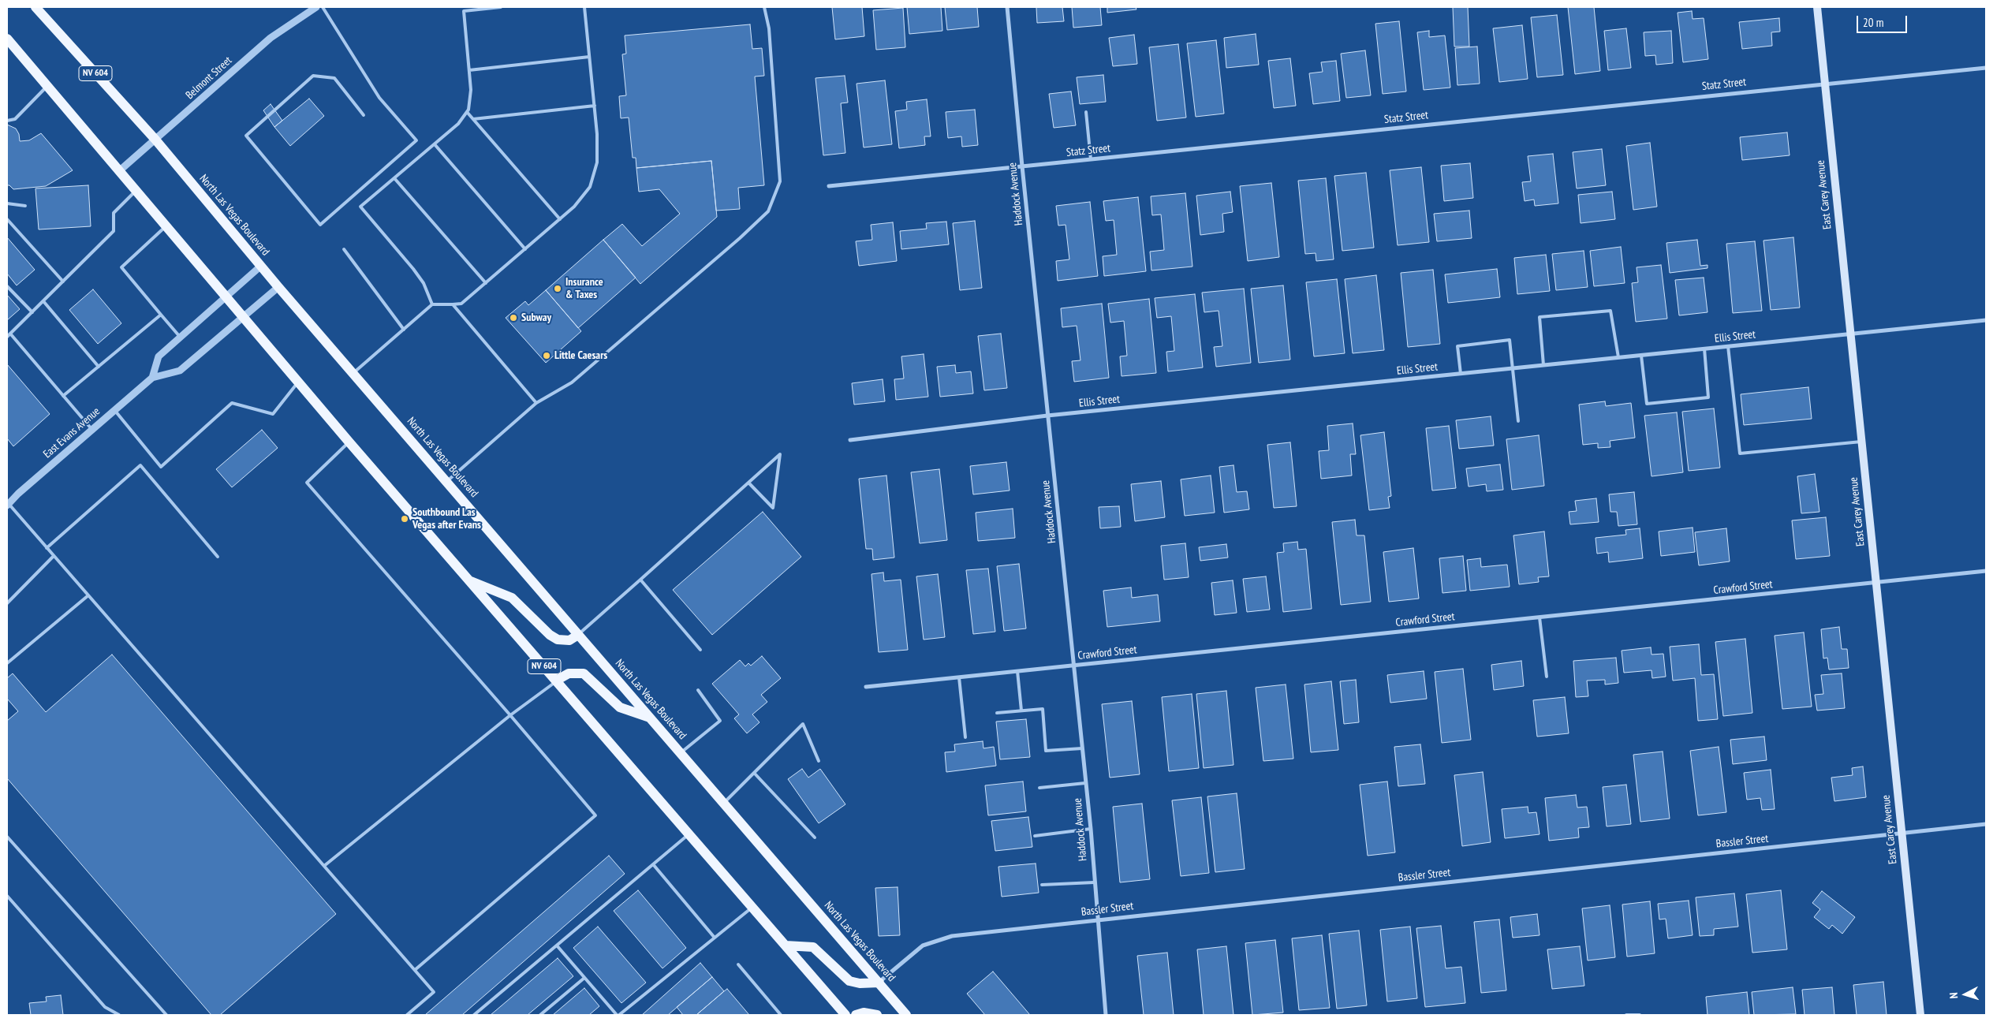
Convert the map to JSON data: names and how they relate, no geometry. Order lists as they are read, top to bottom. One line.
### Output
{"streets":{"main road":["NV 604","East Carey Avenue","North Las Vegas Boulevard"],"street":["Belmont Street","Statz Street","Haddock Avenue","Ellis Street","East Evans Avenue","Crawford Street","Bassler Street"]},"crossings":[["NV 604","Belmont Street"],["NV 604","East Evans Avenue"],["Belmont Street","North Las Vegas Boulevard"],["Statz Street","Haddock Avenue"],["Statz Street","East Carey Avenue"],["Haddock Avenue","Ellis Street"],["Haddock Avenue","Crawford Street"],["Haddock Avenue","Bassler Street"],["East Carey Avenue","Ellis Street"],["East Carey Avenue","Crawford Street"],["East Carey Avenue","Bassler Street"],["North Las Vegas Boulevard","East Evans Avenue"],["North Las Vegas Boulevard","Bassler Street"]],"places":["Insurance & Taxes","Subway","Little Caesars","Southbound Las Vegas after Evans"],"scale_bar":"20 m","north":"left"}
